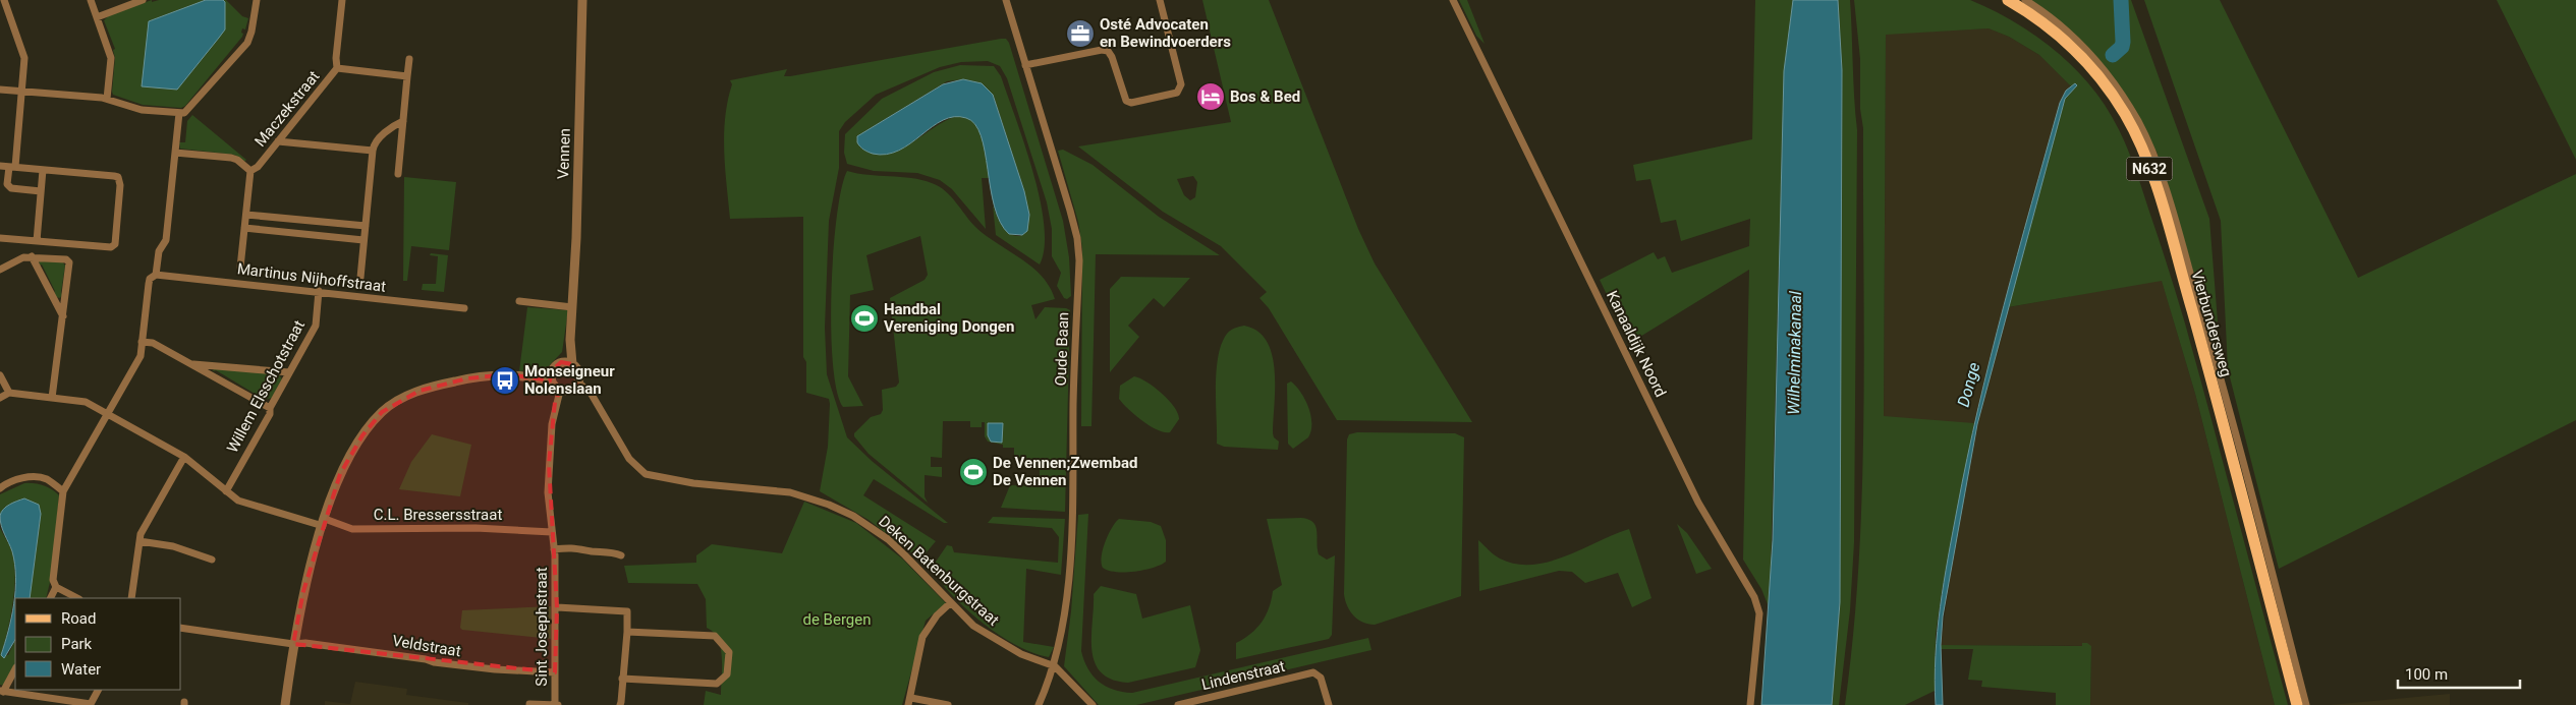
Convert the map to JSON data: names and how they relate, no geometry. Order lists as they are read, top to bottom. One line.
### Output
{"streets":{"main road":["N632","Vierbundersweg"],"street":["Maczekstraat","Vennen","Martinus Nijhoffstraat","Kanaaldijk Noord","Oude Baan","Willem Elsschotstraat","C.L. Bressersstraat","Deken Batenburgstraat","Sint Josephstraat","Veldstraat","Lindenstraat"]},"crossings":[["Vennen","Deken Batenburgstraat"],["Vennen","Sint Josephstraat"],["Martinus Nijhoffstraat","Willem Elsschotstraat"],["Oude Baan","Deken Batenburgstraat"],["Willem Elsschotstraat","C.L. Bressersstraat"],["C.L. Bressersstraat","Sint Josephstraat"],["Deken Batenburgstraat","Sint Josephstraat"],["Sint Josephstraat","Veldstraat"]],"water":["Wilhelminakanaal","Donge"],"parks":["de Bergen"],"places":{"office":["Osté Advocaten en Bewindvoerders"],"hotel":["Bos & Bed"],"sports":["Handbal Vereniging Dongen","De Vennen;Zwembad De Vennen"],"bus stop":["Monseigneur Nolenslaan"]},"legend":["Road","Park","Water"],"scale_bar":"100 m"}
